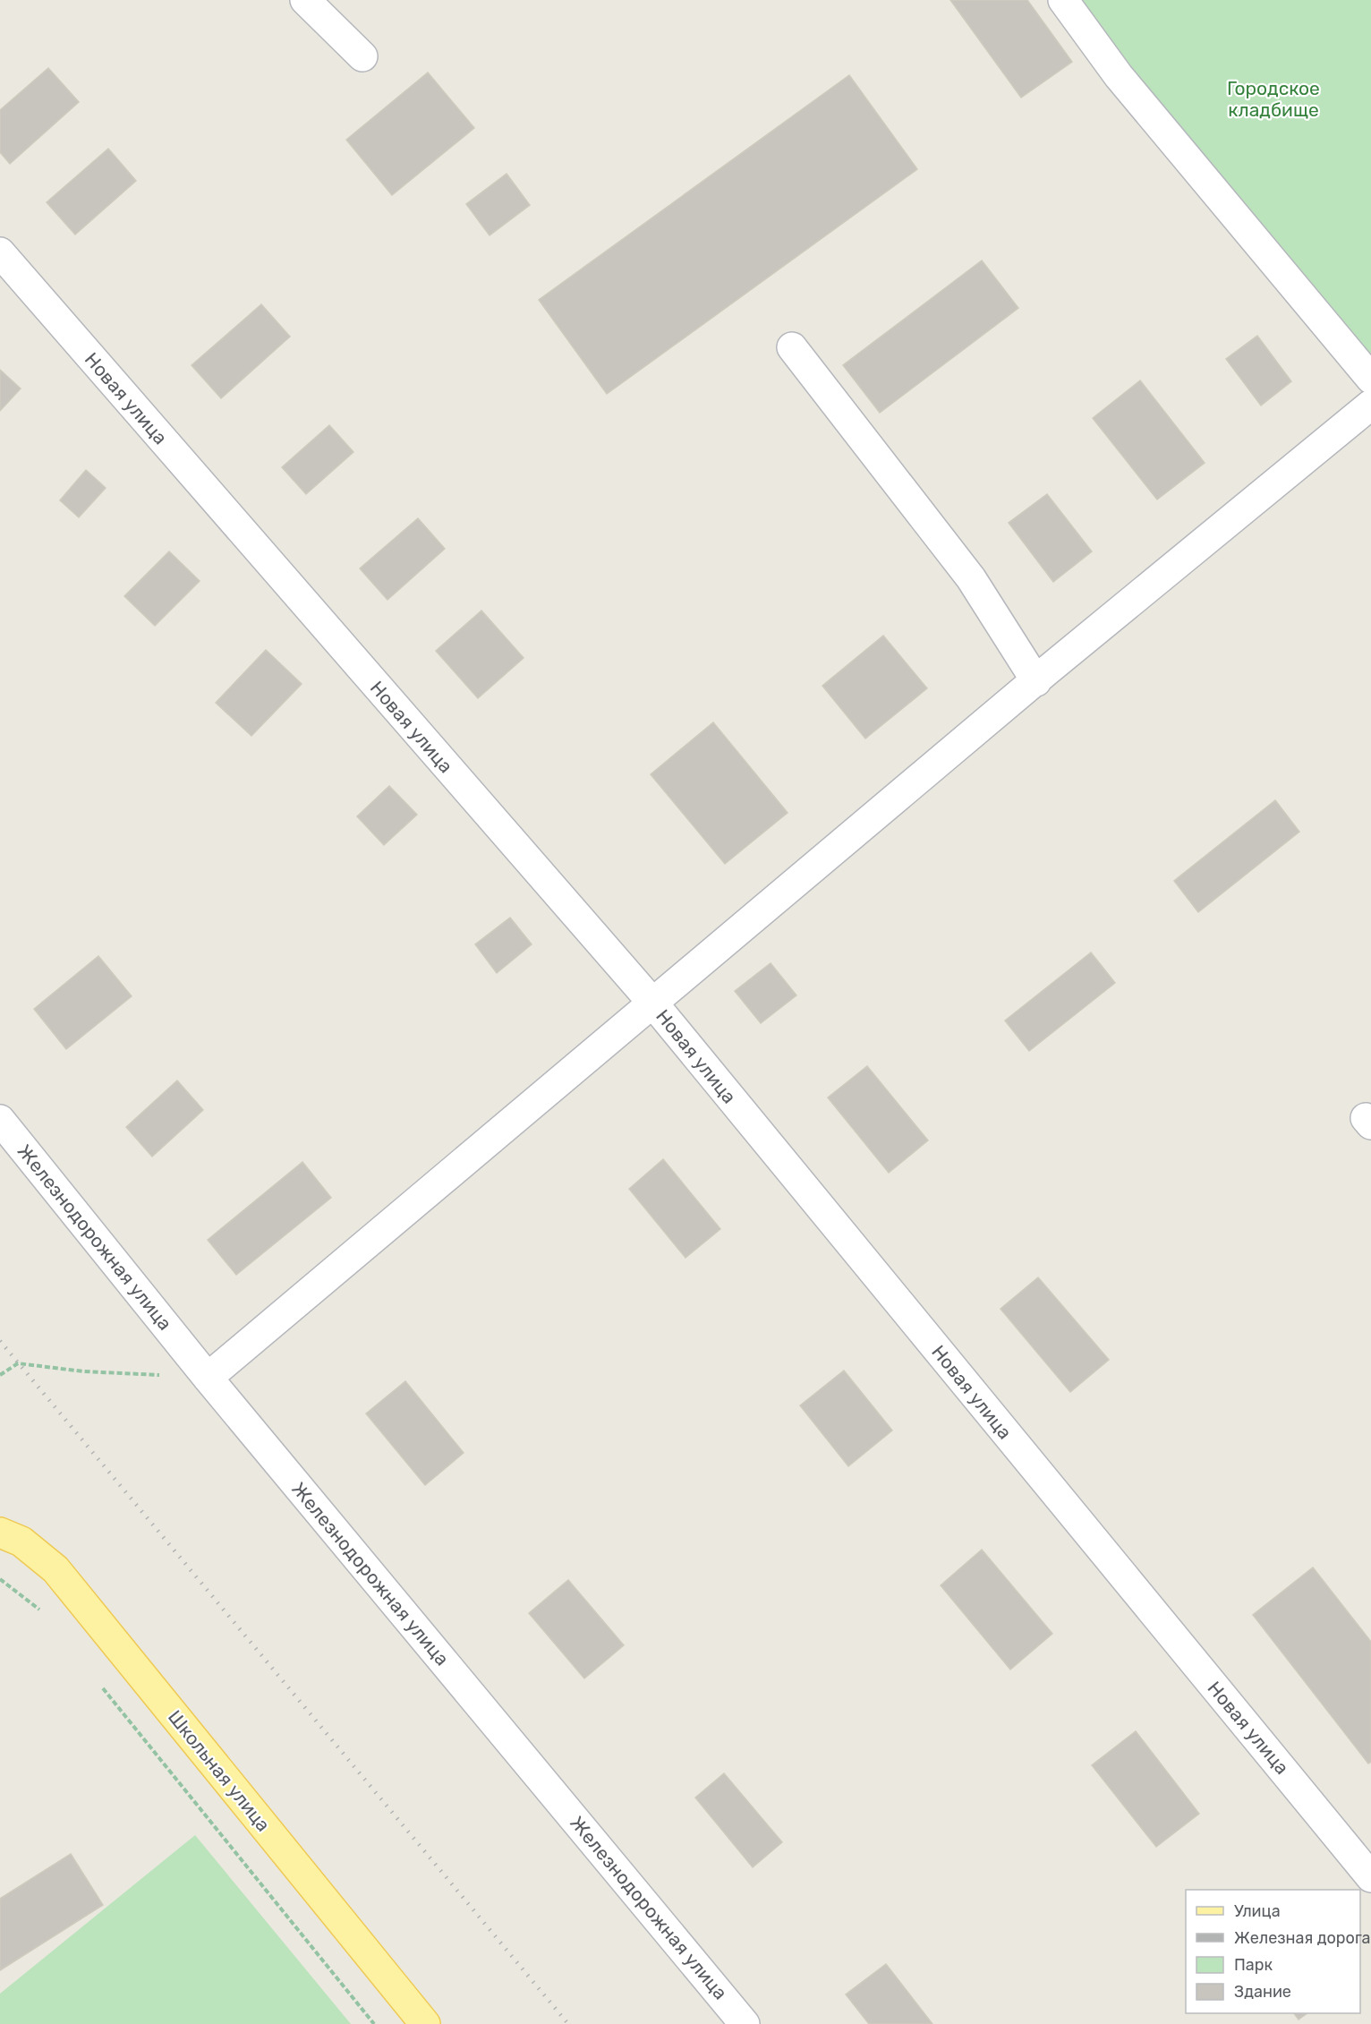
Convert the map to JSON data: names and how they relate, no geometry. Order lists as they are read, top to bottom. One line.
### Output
{"streets":{"main road":["Школьная улица"],"street":["Новая улица","Железнодорожная улица"]},"parks":["Городское кладбище"],"legend":["Улица","Железная дорога","Парк","Здание"]}
